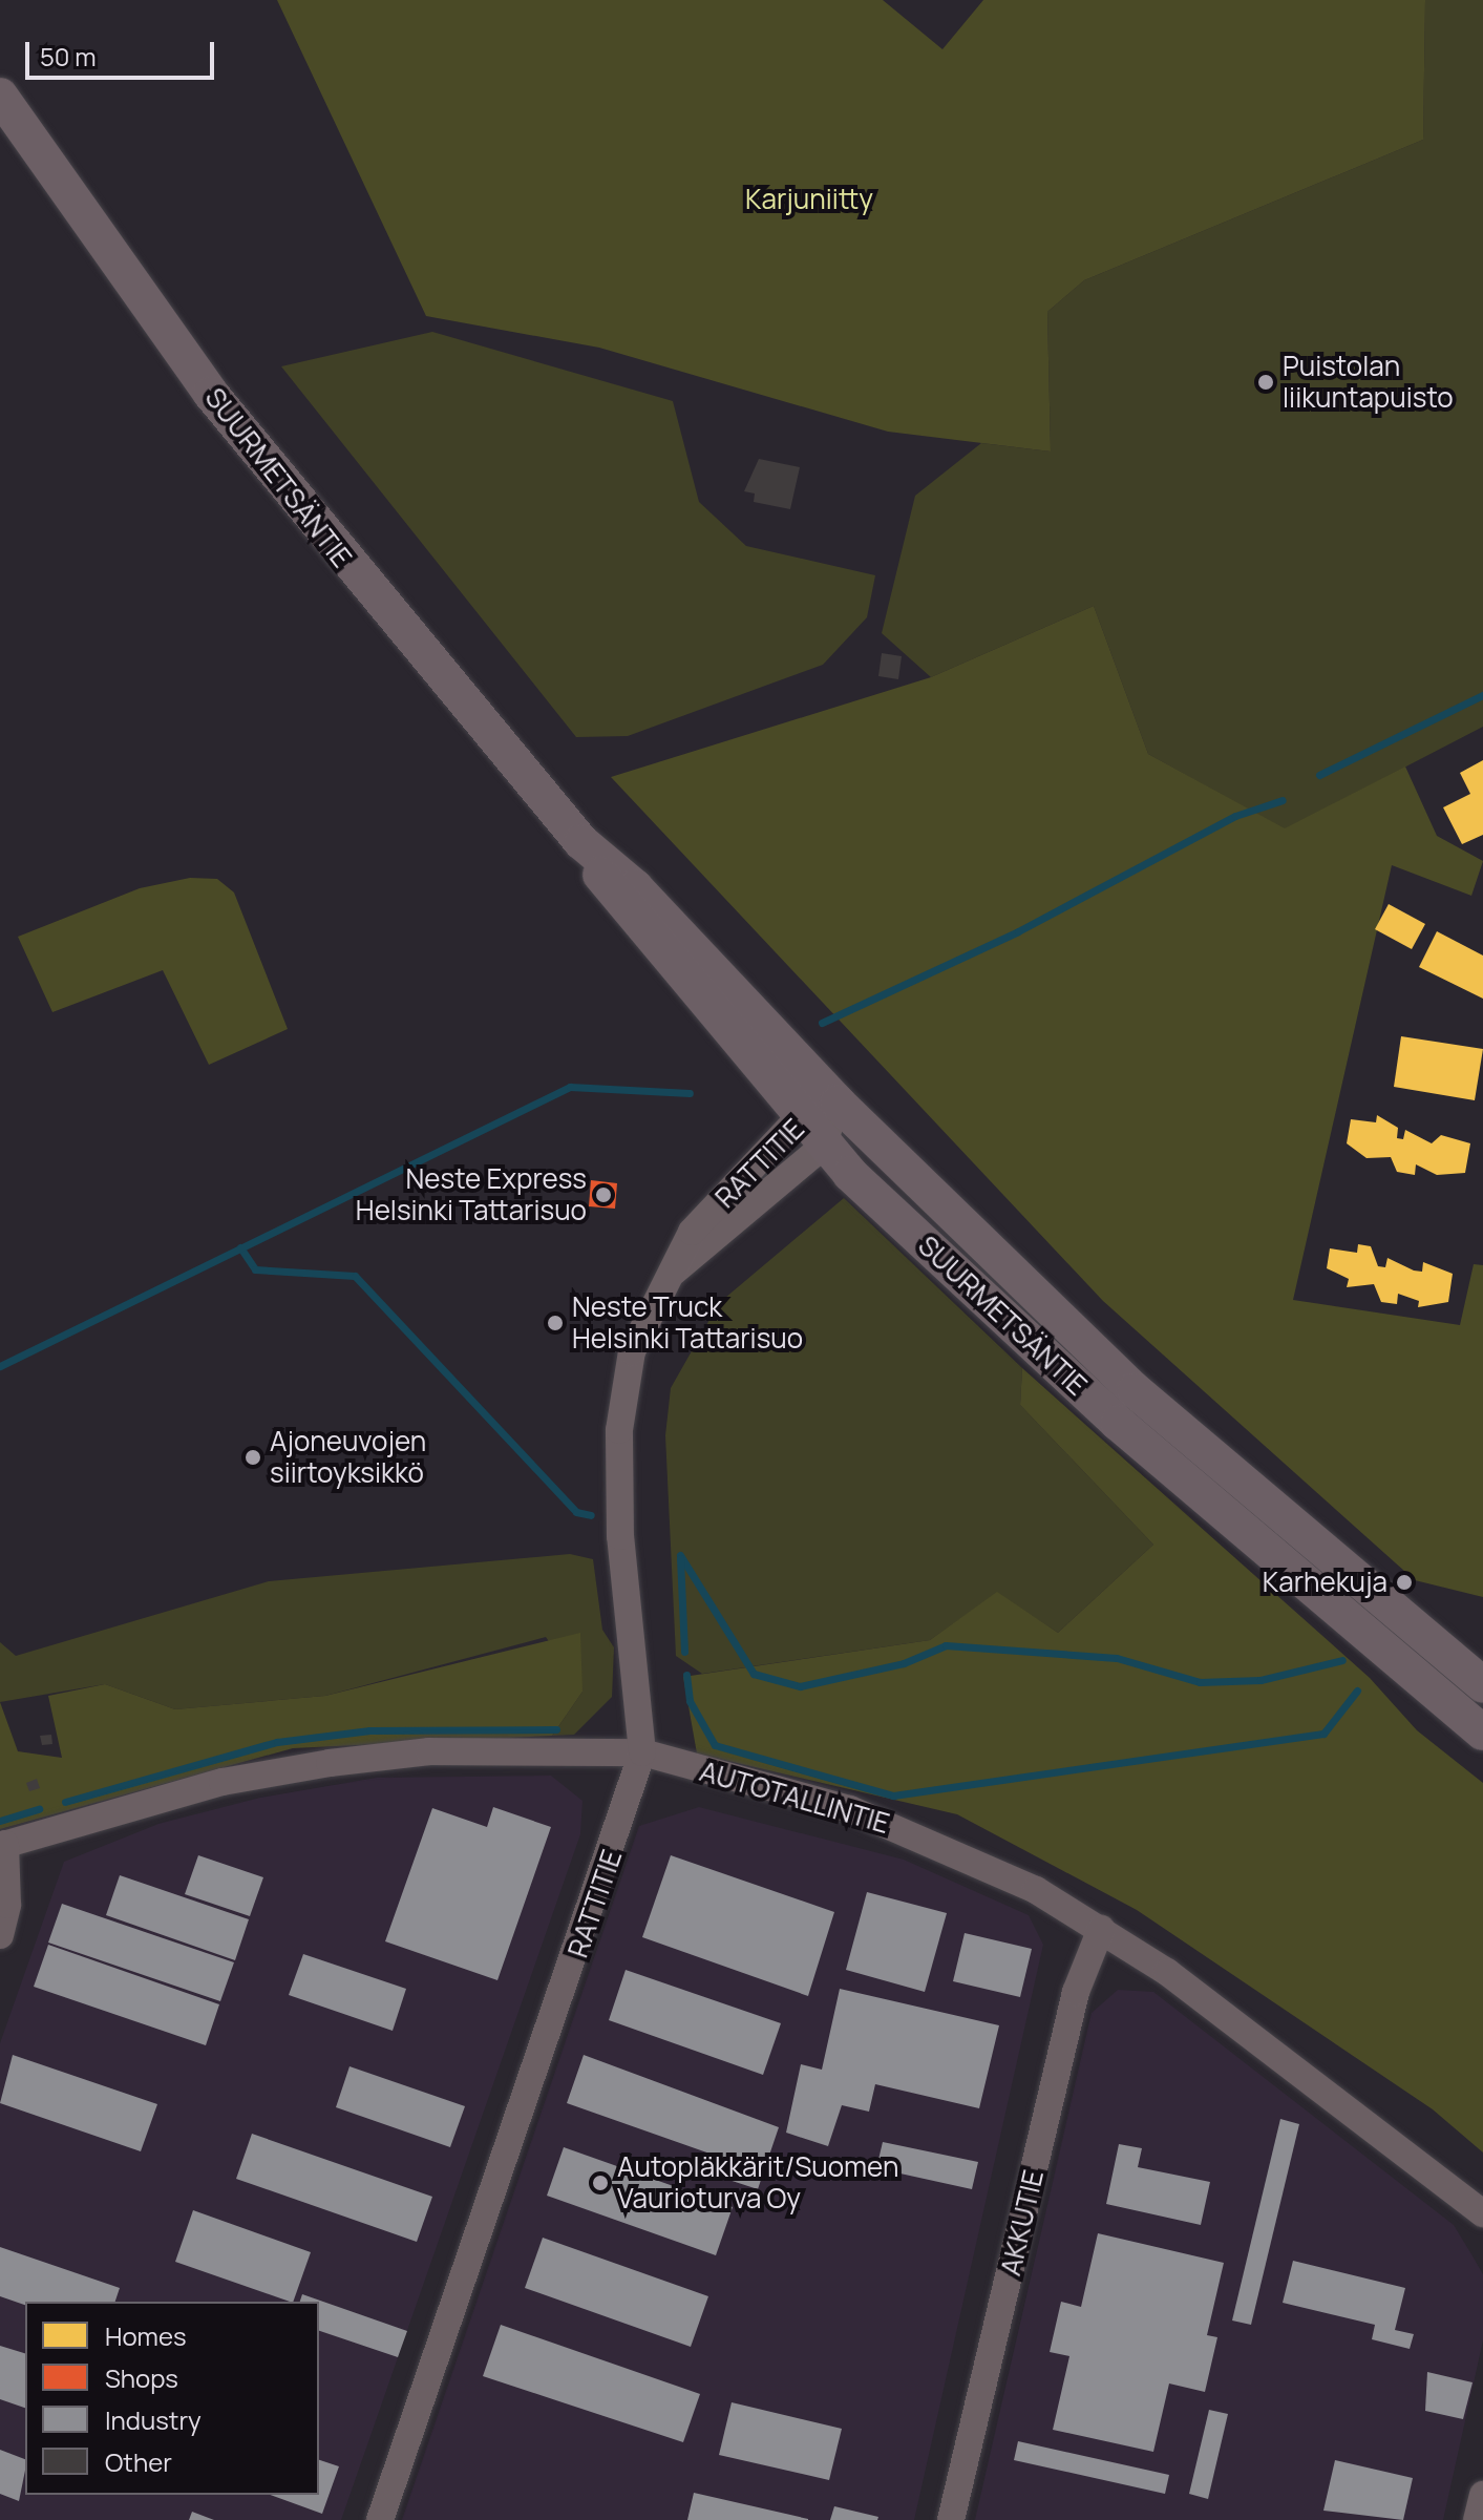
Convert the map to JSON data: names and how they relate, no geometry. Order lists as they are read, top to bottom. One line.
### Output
{"streets":{"main road":["SUURMETSÄNTIE"],"street":["RATTITIE","AUTOTALLINTIE","AKKUTIE"]},"crossings":[["SUURMETSÄNTIE","RATTITIE"],["RATTITIE","AUTOTALLINTIE"],["AUTOTALLINTIE","AKKUTIE"]],"parks":["Karjuniitty"],"places":["Puistolan liikuntapuisto","Neste Express Helsinki Tattarisuo","Neste Truck Helsinki Tattarisuo","Ajoneuvojen siirtoyksikkö","Karhekuja","Autopläkkärit/Suomen Vaurioturva Oy"],"legend":["Homes","Shops","Industry","Other"],"scale_bar":"50 m"}
